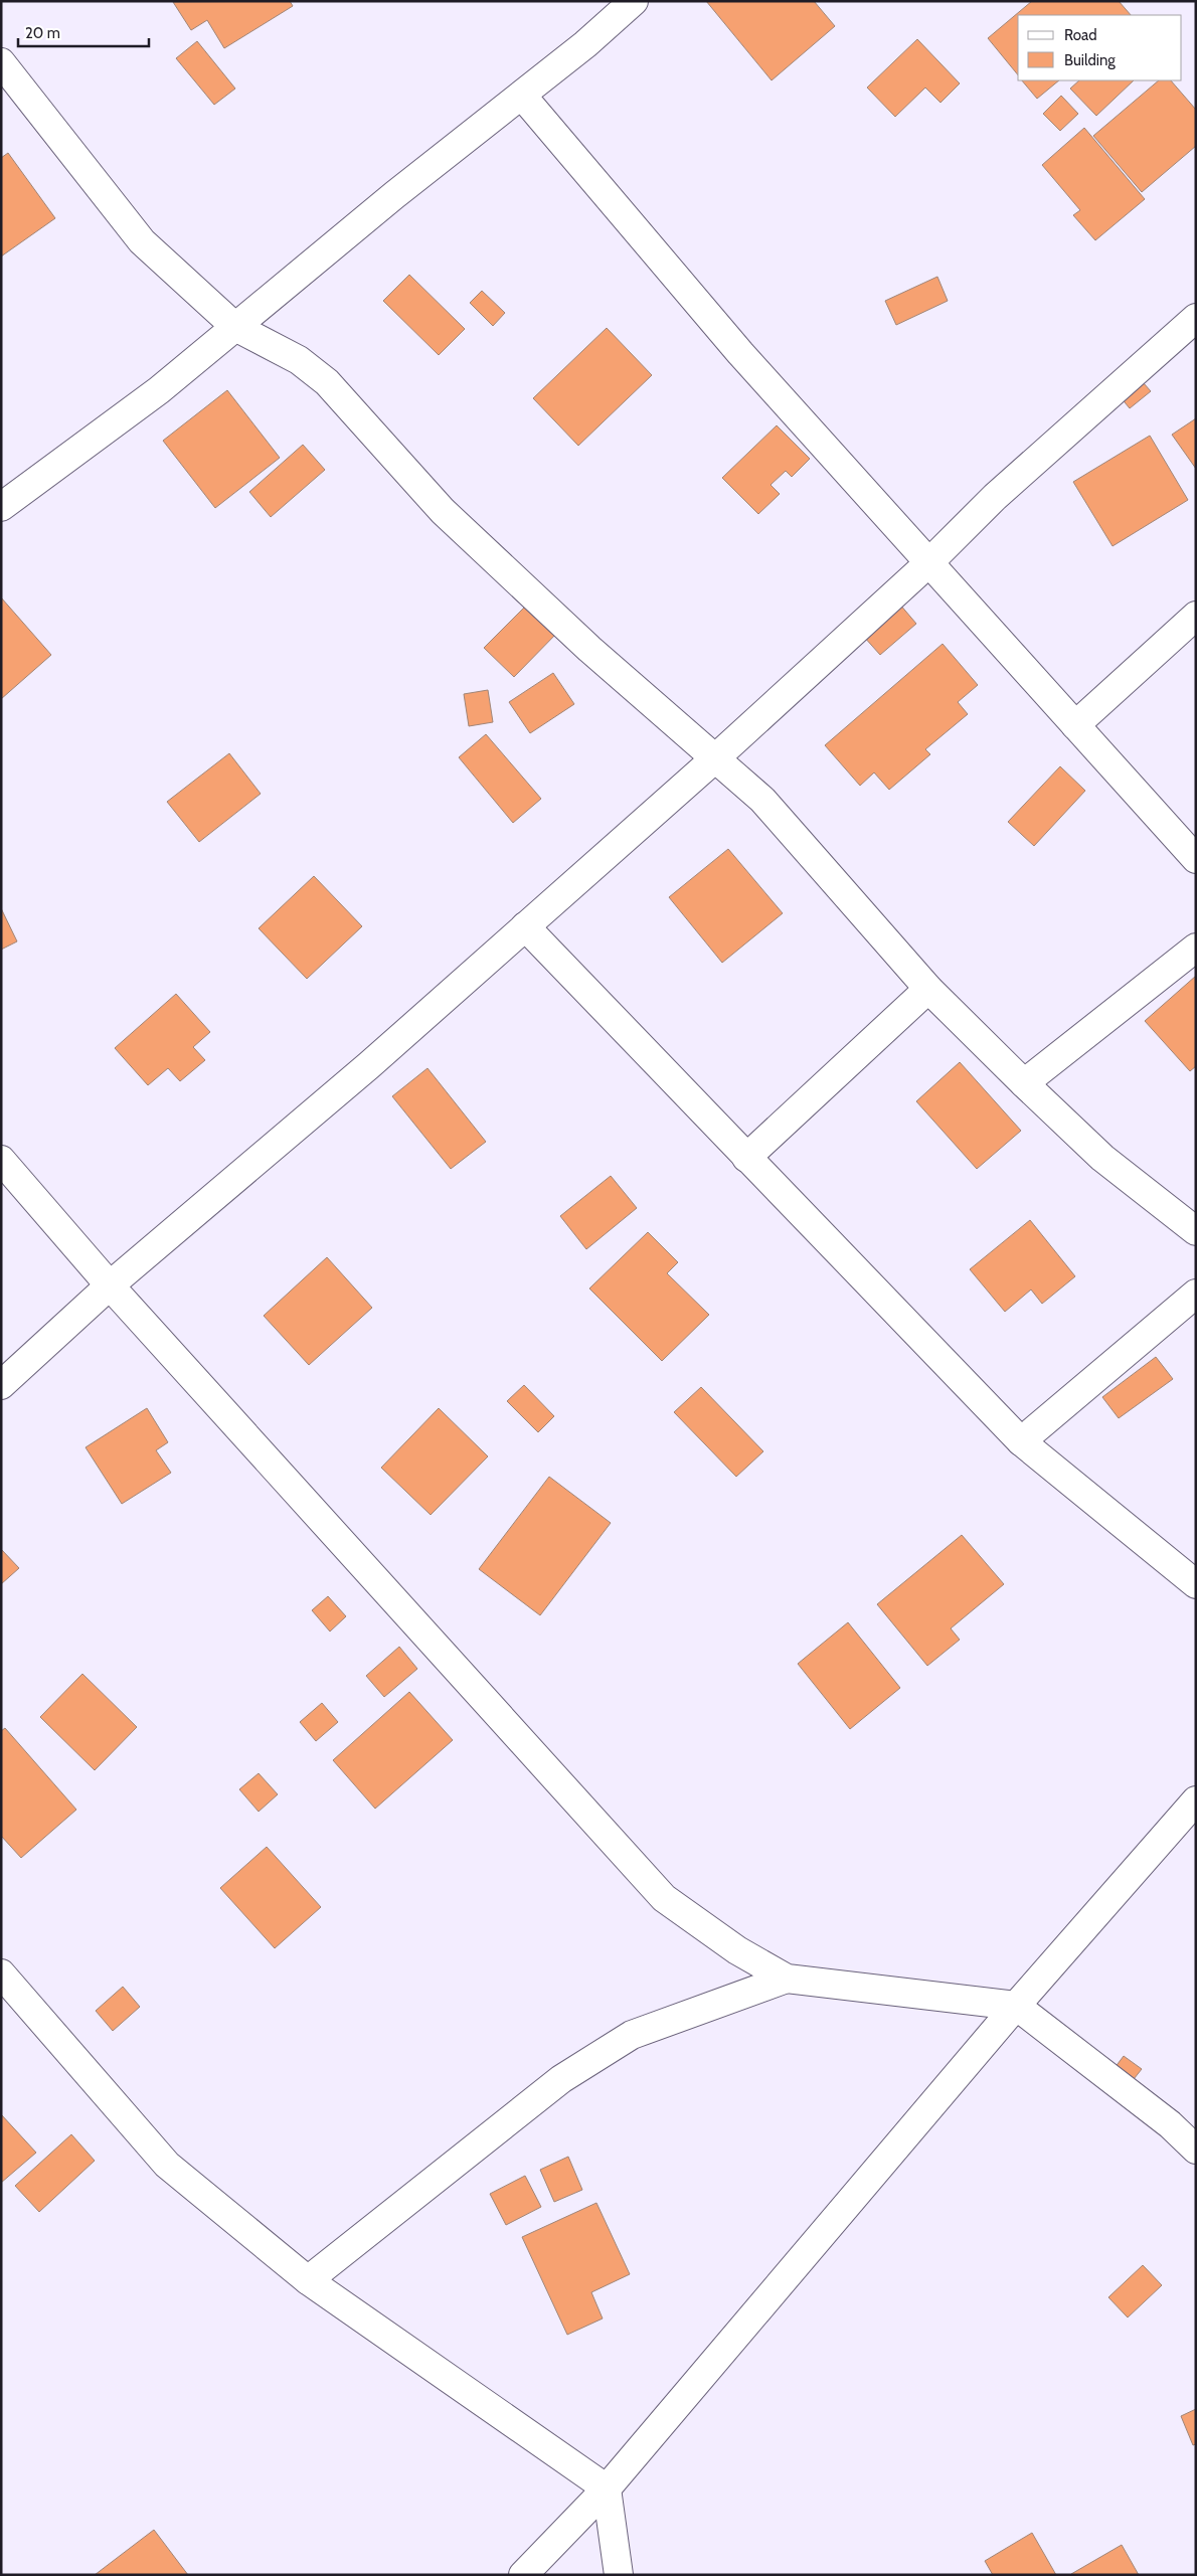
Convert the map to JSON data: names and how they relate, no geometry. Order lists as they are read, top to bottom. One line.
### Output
{"legend":["Road","Building"],"scale_bar":"20 m"}
